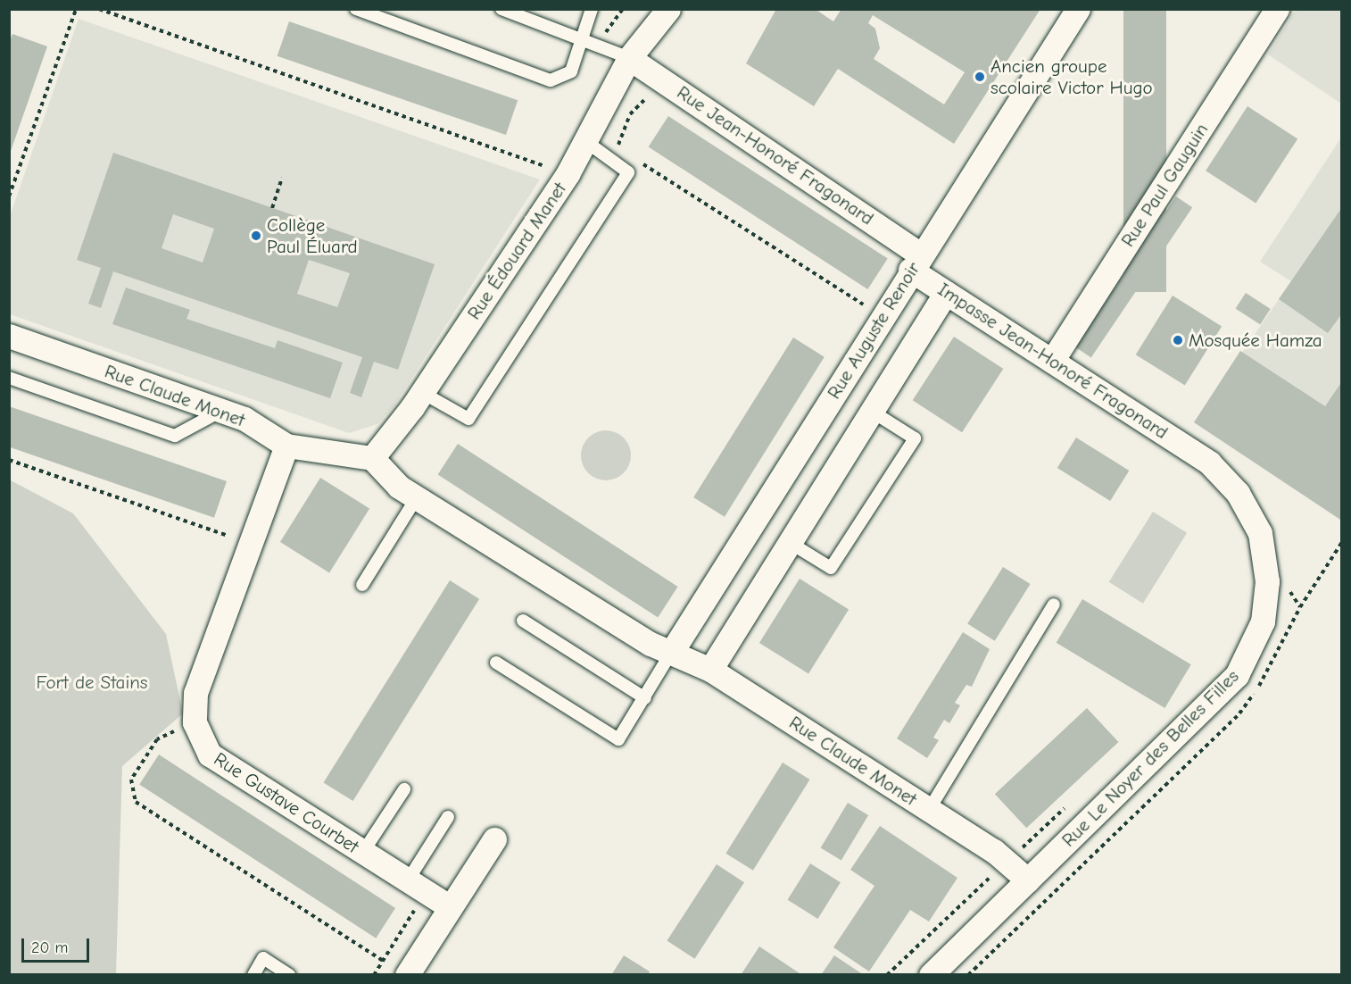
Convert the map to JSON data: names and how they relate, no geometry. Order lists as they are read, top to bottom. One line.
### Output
{"streets":{"street":["Rue Jean-Honoré Fragonard","Rue Paul Gauguin","Rue Édouard Manet","Rue Auguste Renoir","Impasse Jean-Honoré Fragonard","Rue Claude Monet","Rue Le Noyer des Belles Filles","Rue Gustave Courbet"]},"crossings":[["Rue Jean-Honoré Fragonard","Rue Édouard Manet"],["Rue Jean-Honoré Fragonard","Rue Auguste Renoir"],["Rue Jean-Honoré Fragonard","Impasse Jean-Honoré Fragonard"],["Rue Paul Gauguin","Impasse Jean-Honoré Fragonard"],["Rue Édouard Manet","Rue Claude Monet"],["Rue Auguste Renoir","Impasse Jean-Honoré Fragonard"],["Rue Auguste Renoir","Rue Claude Monet"],["Impasse Jean-Honoré Fragonard","Rue Le Noyer des Belles Filles"],["Rue Claude Monet","Rue Le Noyer des Belles Filles"],["Rue Claude Monet","Rue Gustave Courbet"]],"parks":["Fort de Stains"],"places":["Ancien groupe scolaire Victor Hugo","Collège Paul Éluard","Mosquée Hamza"],"scale_bar":"20 m"}
